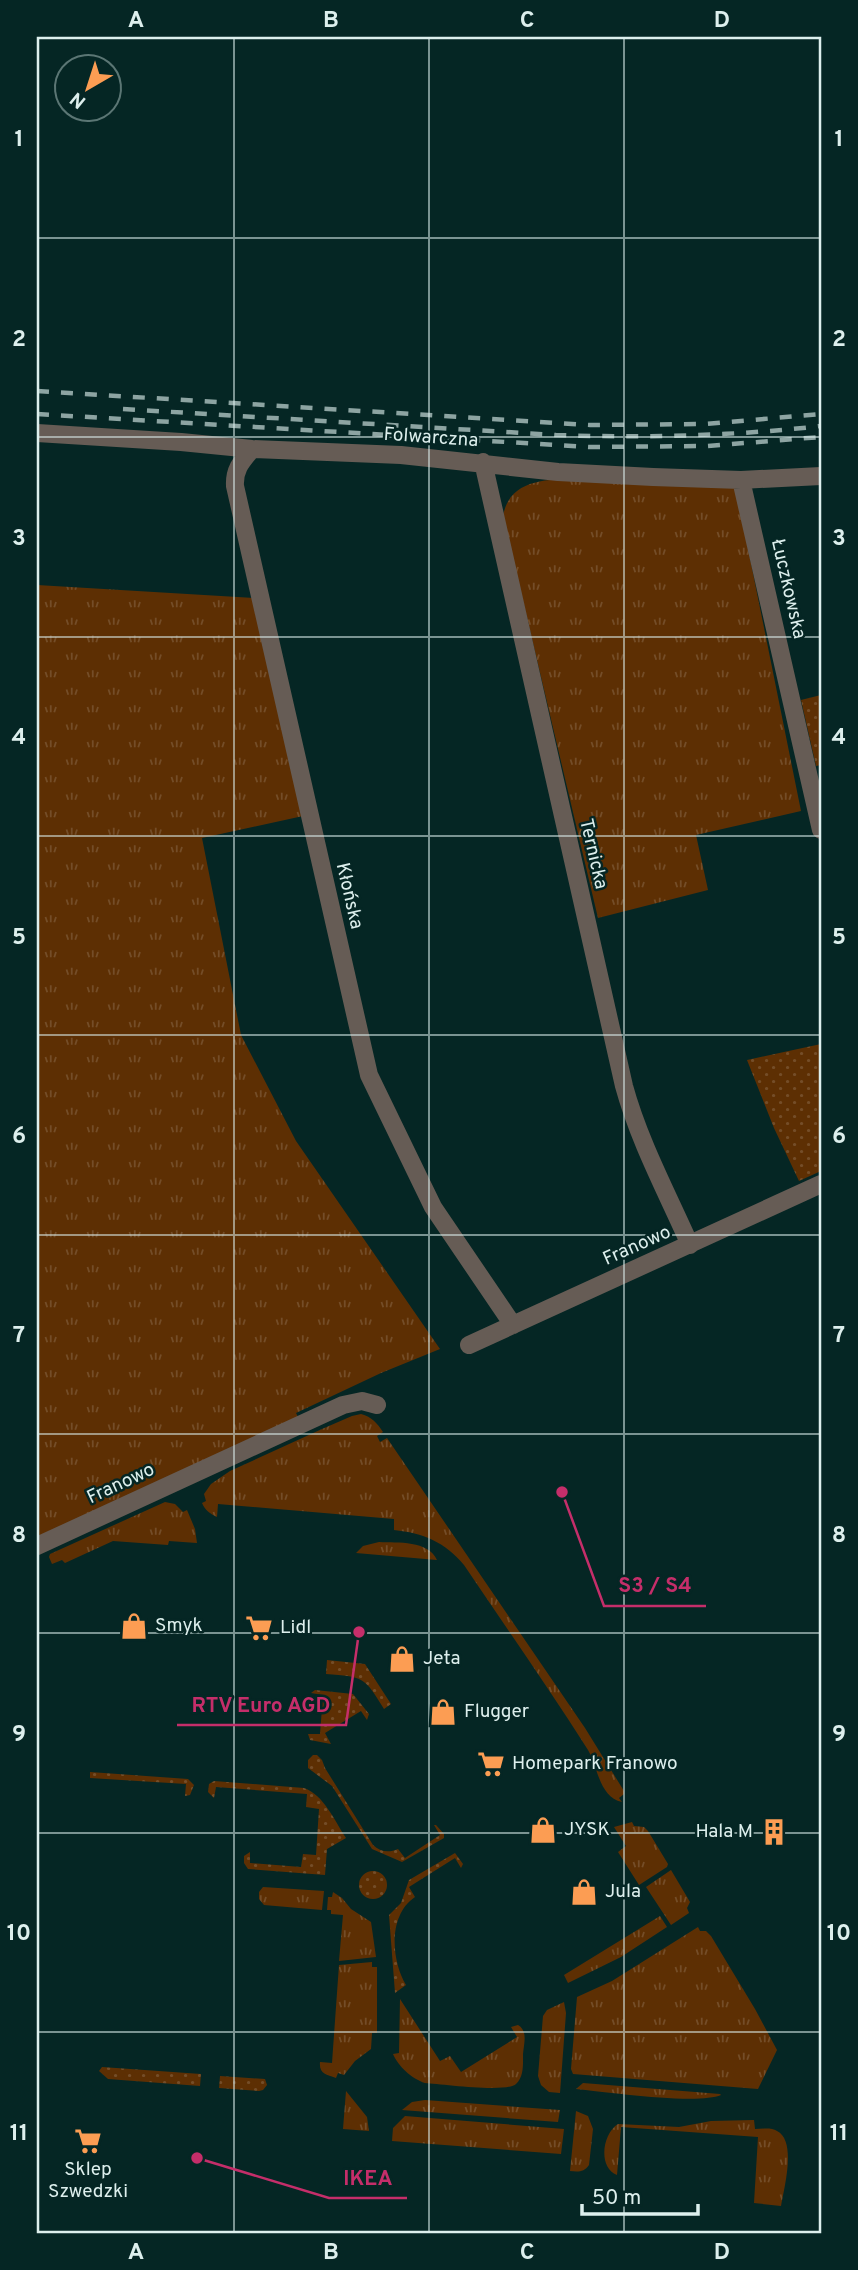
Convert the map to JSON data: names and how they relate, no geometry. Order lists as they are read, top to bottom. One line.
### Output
{"streets":{"street":["Folwarczna","Łuczkowska","Ternicka","Kłońska","Franowo"]},"crossings":[["Folwarczna","Łuczkowska"],["Folwarczna","Ternicka"],["Folwarczna","Kłońska"],["Ternicka","Franowo"],["Kłońska","Franowo"]],"places":{"other":["S3 / S4","RTV Euro AGD","IKEA"],"shop":["Smyk","Jeta","Flugger","JYSK","Jula"],"supermarket":["Lidl","Homepark Franowo","Sklep Szwedzki"],"building":["Hala M"]},"scale_bar":"50 m","north":"bottom left","grid":{"columns":["A","B","C","D"],"rows":["1","2","3","4","5","6","7","8","9","10","11"]}}
